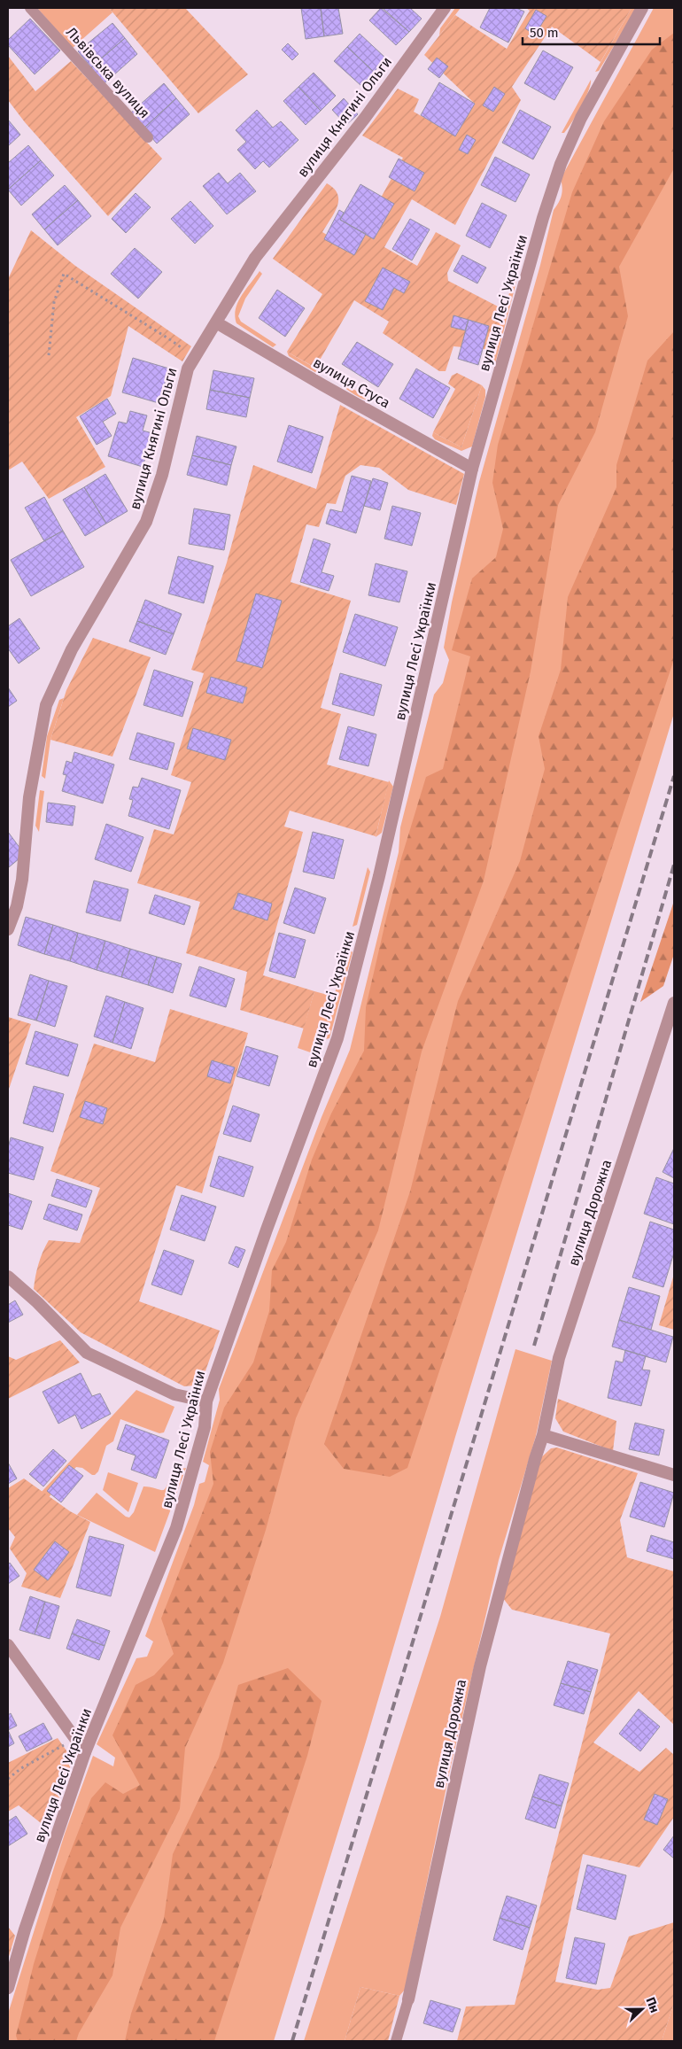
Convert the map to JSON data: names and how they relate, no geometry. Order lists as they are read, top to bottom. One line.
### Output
{"streets":{"street":["вулиця Княгині Ольги","вулиця Лесі Українки","вулиця Стуса","вулиця Дорожна"],"lane":["Львівська вулиця"]},"crossings":[["вулиця Княгині Ольги","вулиця Стуса"],["вулиця Лесі Українки","вулиця Стуса"]],"scale_bar":"50 m","north":"right"}
